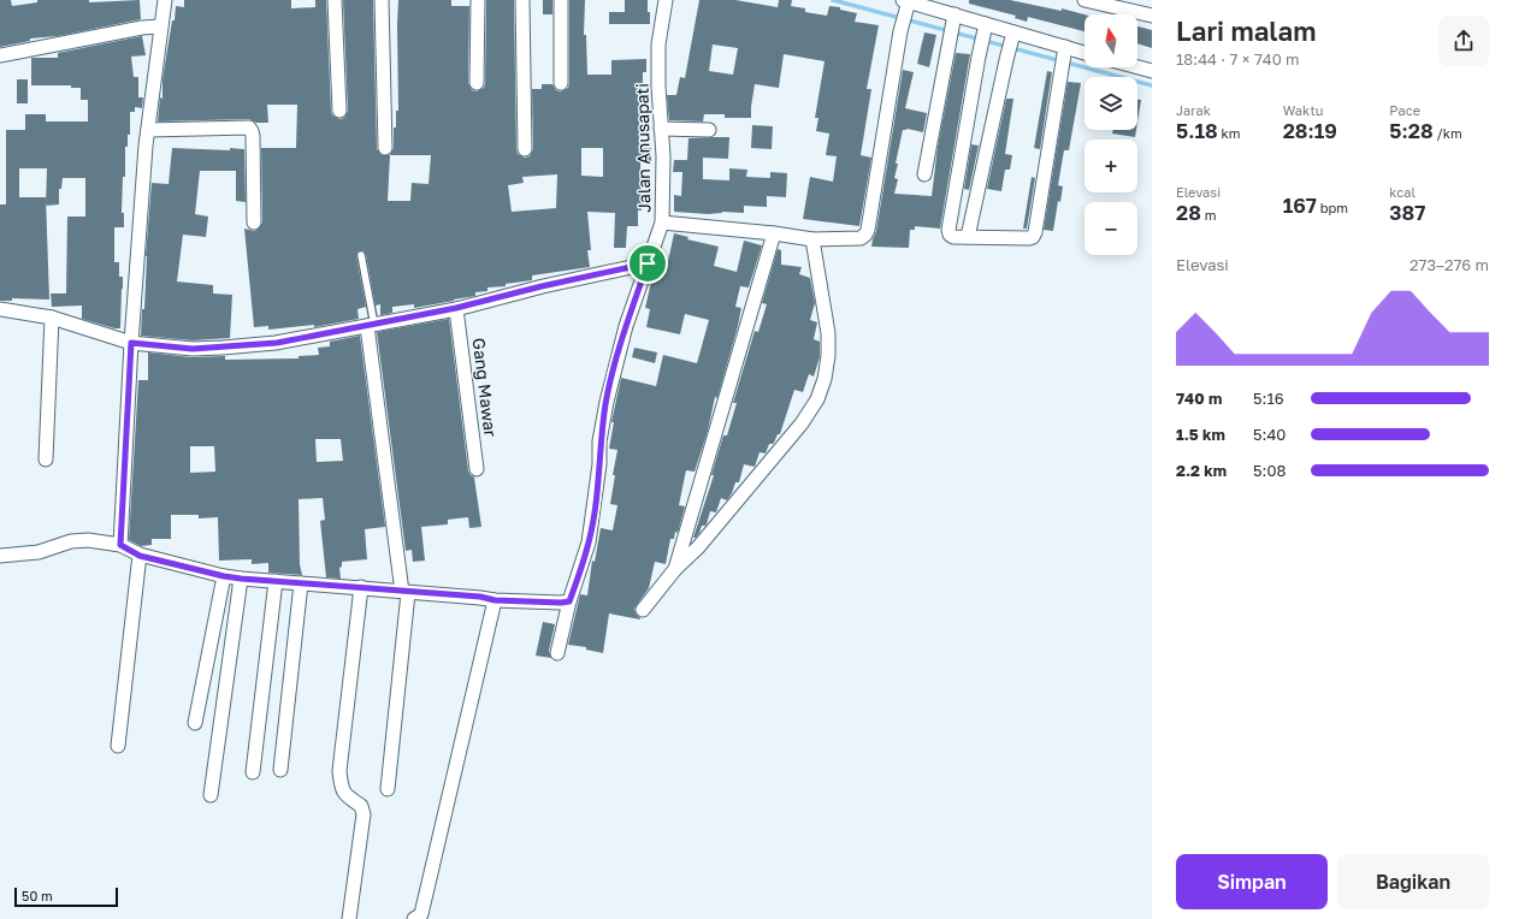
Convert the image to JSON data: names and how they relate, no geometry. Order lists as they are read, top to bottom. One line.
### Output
{"streets":{"street":["Jalan Anusapati","Gang Mawar"]},"scale_bar":"50 m","north":"top","page":{"heading":["Lari malam","18:44 · 7 × 740 m"],"map_buttons":["+","−"],"stats":[["Jarak","5.18 km"],["Waktu","28:19"],["Pace","5:28 /km"],["Elevasi","28 m"],["167 bpm"],["kcal","387"]],"chart":["Elevasi","273–276 m"],"list":[{"name":"740 m","note":"5:16"},{"name":"1.5 km","note":"5:40"},{"name":"2.2 km","note":"5:08"}],"buttons":["Simpan","Bagikan"],"scale":"50 m"}}
